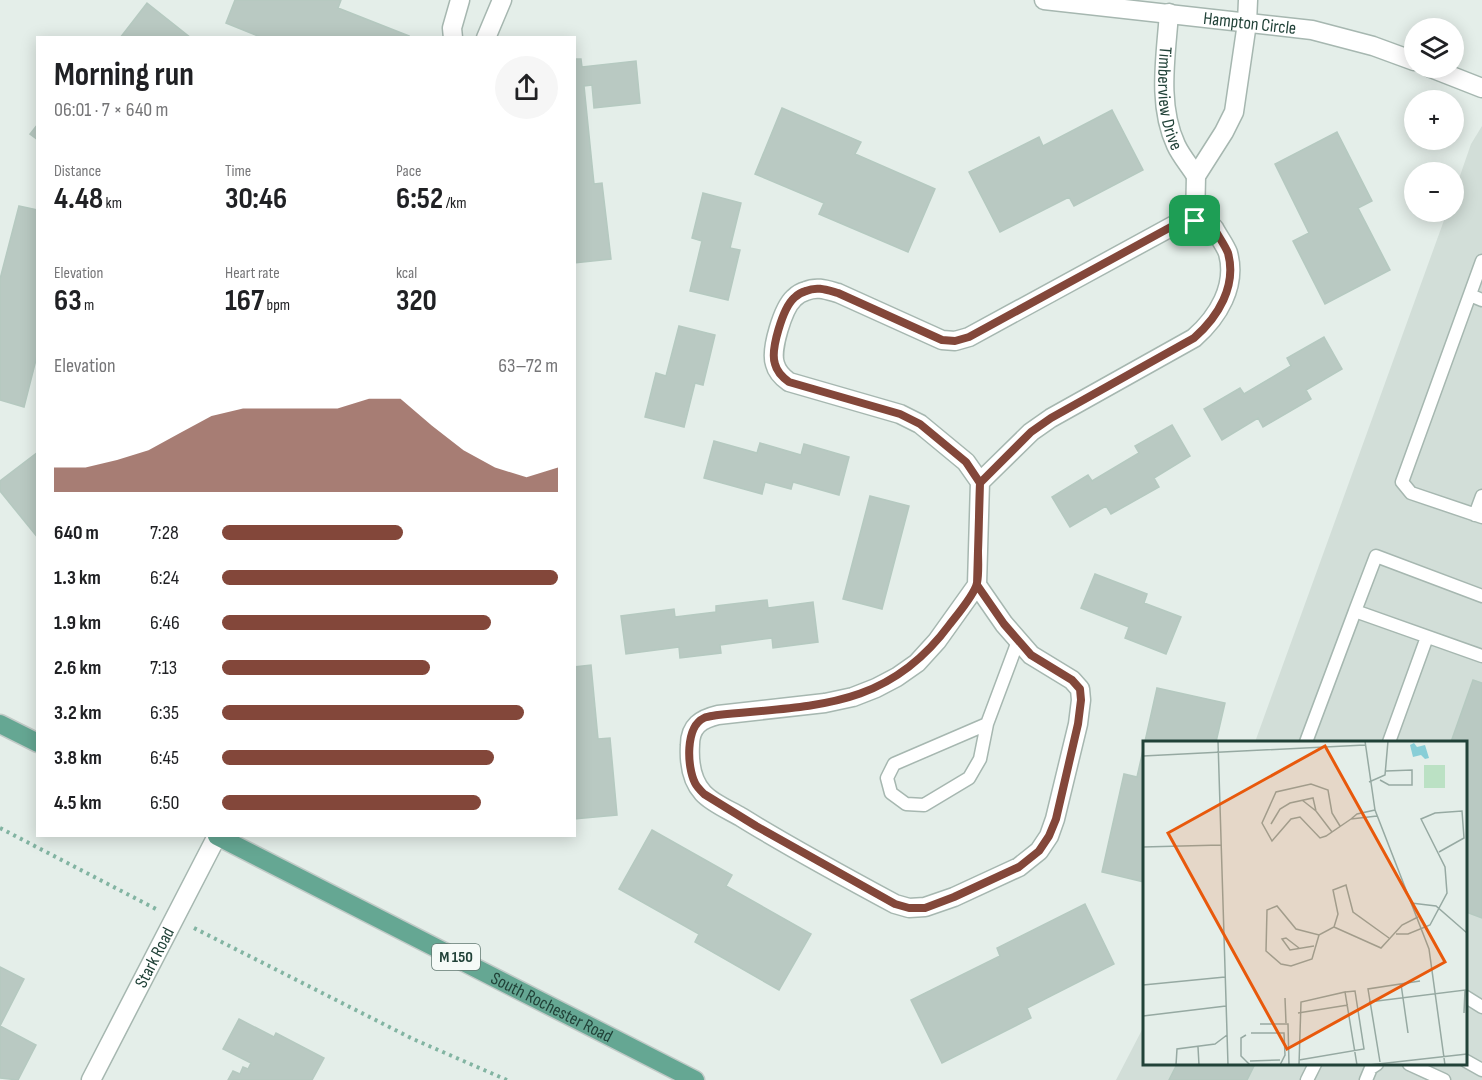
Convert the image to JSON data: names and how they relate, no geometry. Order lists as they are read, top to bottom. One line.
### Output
{"streets":{"main road":["M 150","South Rochester Road"],"street":["Hampton Circle","Timberview Drive","Stark Road"]},"crossings":[["Hampton Circle","Timberview Drive"]],"page":{"map_buttons":["+","−"],"heading":["Morning run","06:01 · 7 × 640 m"],"stats":[["Distance","4.48 km"],["Time","30:46"],["Pace","6:52 /km"],["Elevation","63 m"],["Heart rate","167 bpm"],["kcal","320"]],"chart":["Elevation","63–72 m"],"list":[{"name":"640 m","note":"7:28"},{"name":"1.3 km","note":"6:24"},{"name":"1.9 km","note":"6:46"},{"name":"2.6 km","note":"7:13"},{"name":"3.2 km","note":"6:35"},{"name":"3.8 km","note":"6:45"},{"name":"4.5 km","note":"6:50"}]}}
